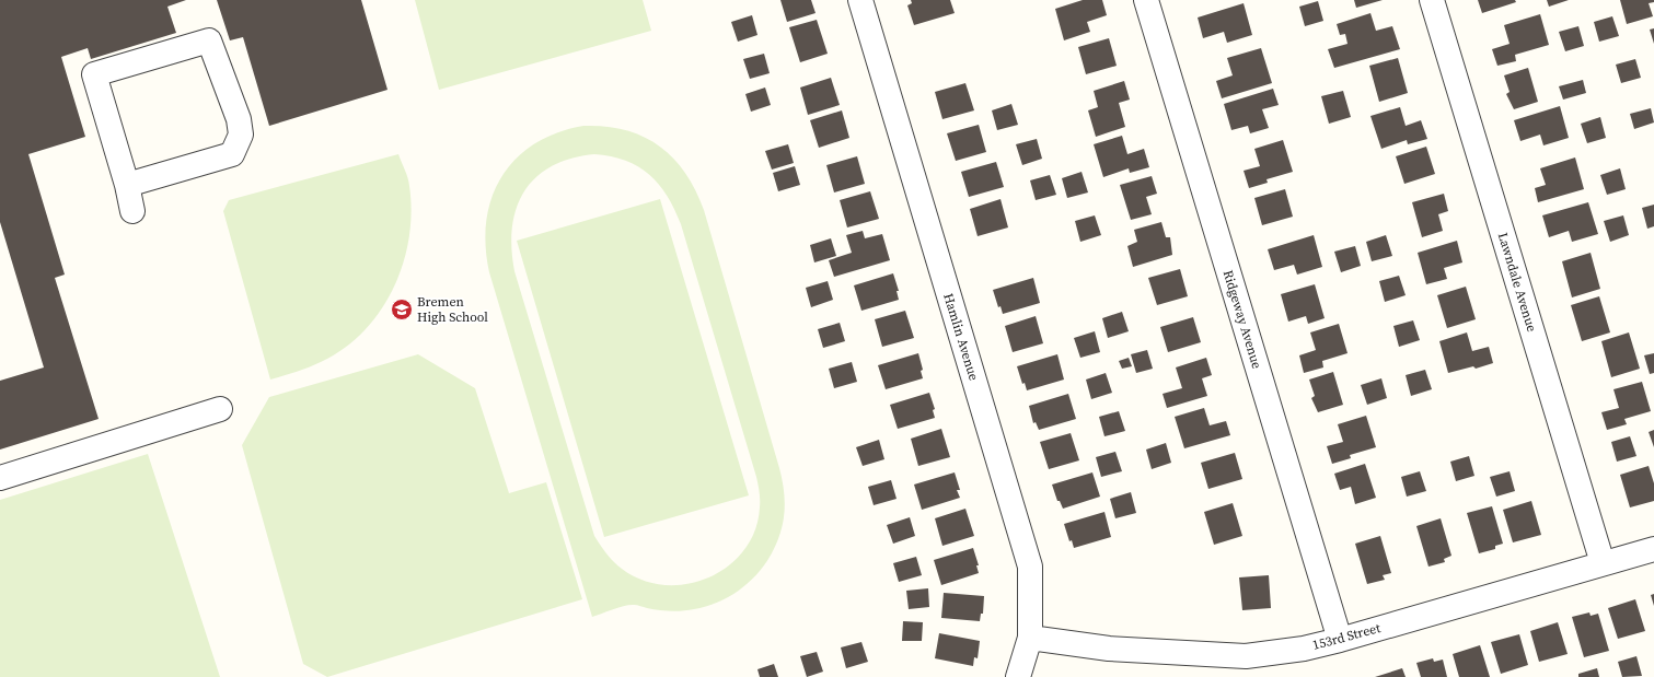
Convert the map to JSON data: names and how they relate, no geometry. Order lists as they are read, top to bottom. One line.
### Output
{"streets":{"street":["Lawndale Avenue","Ridgeway Avenue","Hamlin Avenue","153rd Street"]},"crossings":[["Lawndale Avenue","153rd Street"],["Ridgeway Avenue","153rd Street"],["Hamlin Avenue","153rd Street"]],"places":{"school or university":["Bremen High School"]}}
